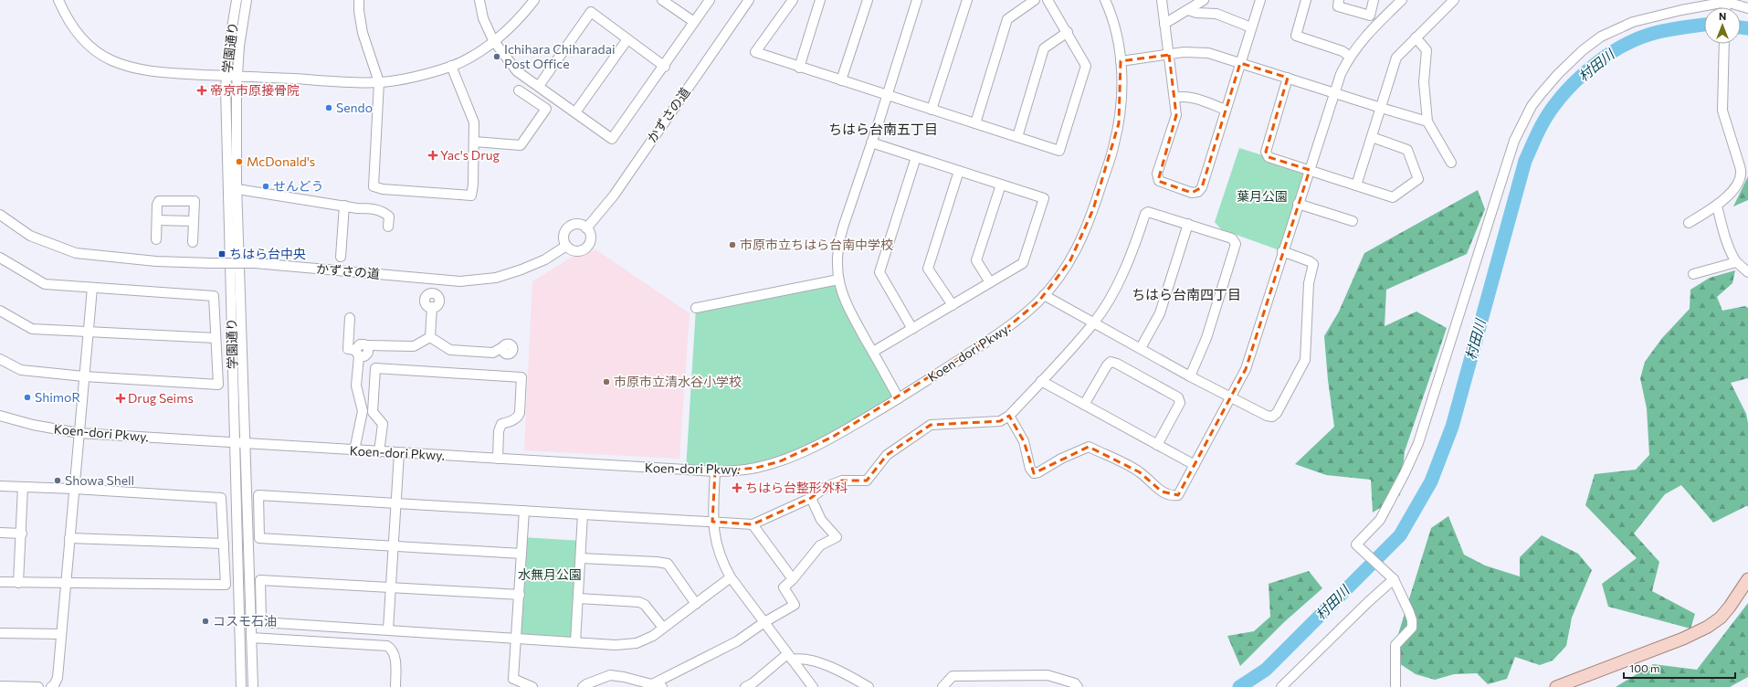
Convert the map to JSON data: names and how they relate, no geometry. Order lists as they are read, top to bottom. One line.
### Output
{"streets":{"street":["学園通り","かずさの道","Koen-dori Pkwy."]},"crossings":[["学園通り","Koen-dori Pkwy."]],"districts":["ちはら台南五丁目","ちはら台南四丁目"],"water":["村田川"],"parks":["葉月公園","水無月公園"],"places":{"other":["Ichihara Chiharadai Post Office","Sendo","McDonald's","せんどう","市原市立ちはら台南中学校","市原市立清水谷小学校","ShimoR","Showa Shell","コスモ石油"],"health":["帝京市原接骨院","Yac's Drug","Drug Seims","ちはら台整形外科"],"transit":["ちはら台中央"]},"scale_bar":"100 m","north":"top"}
